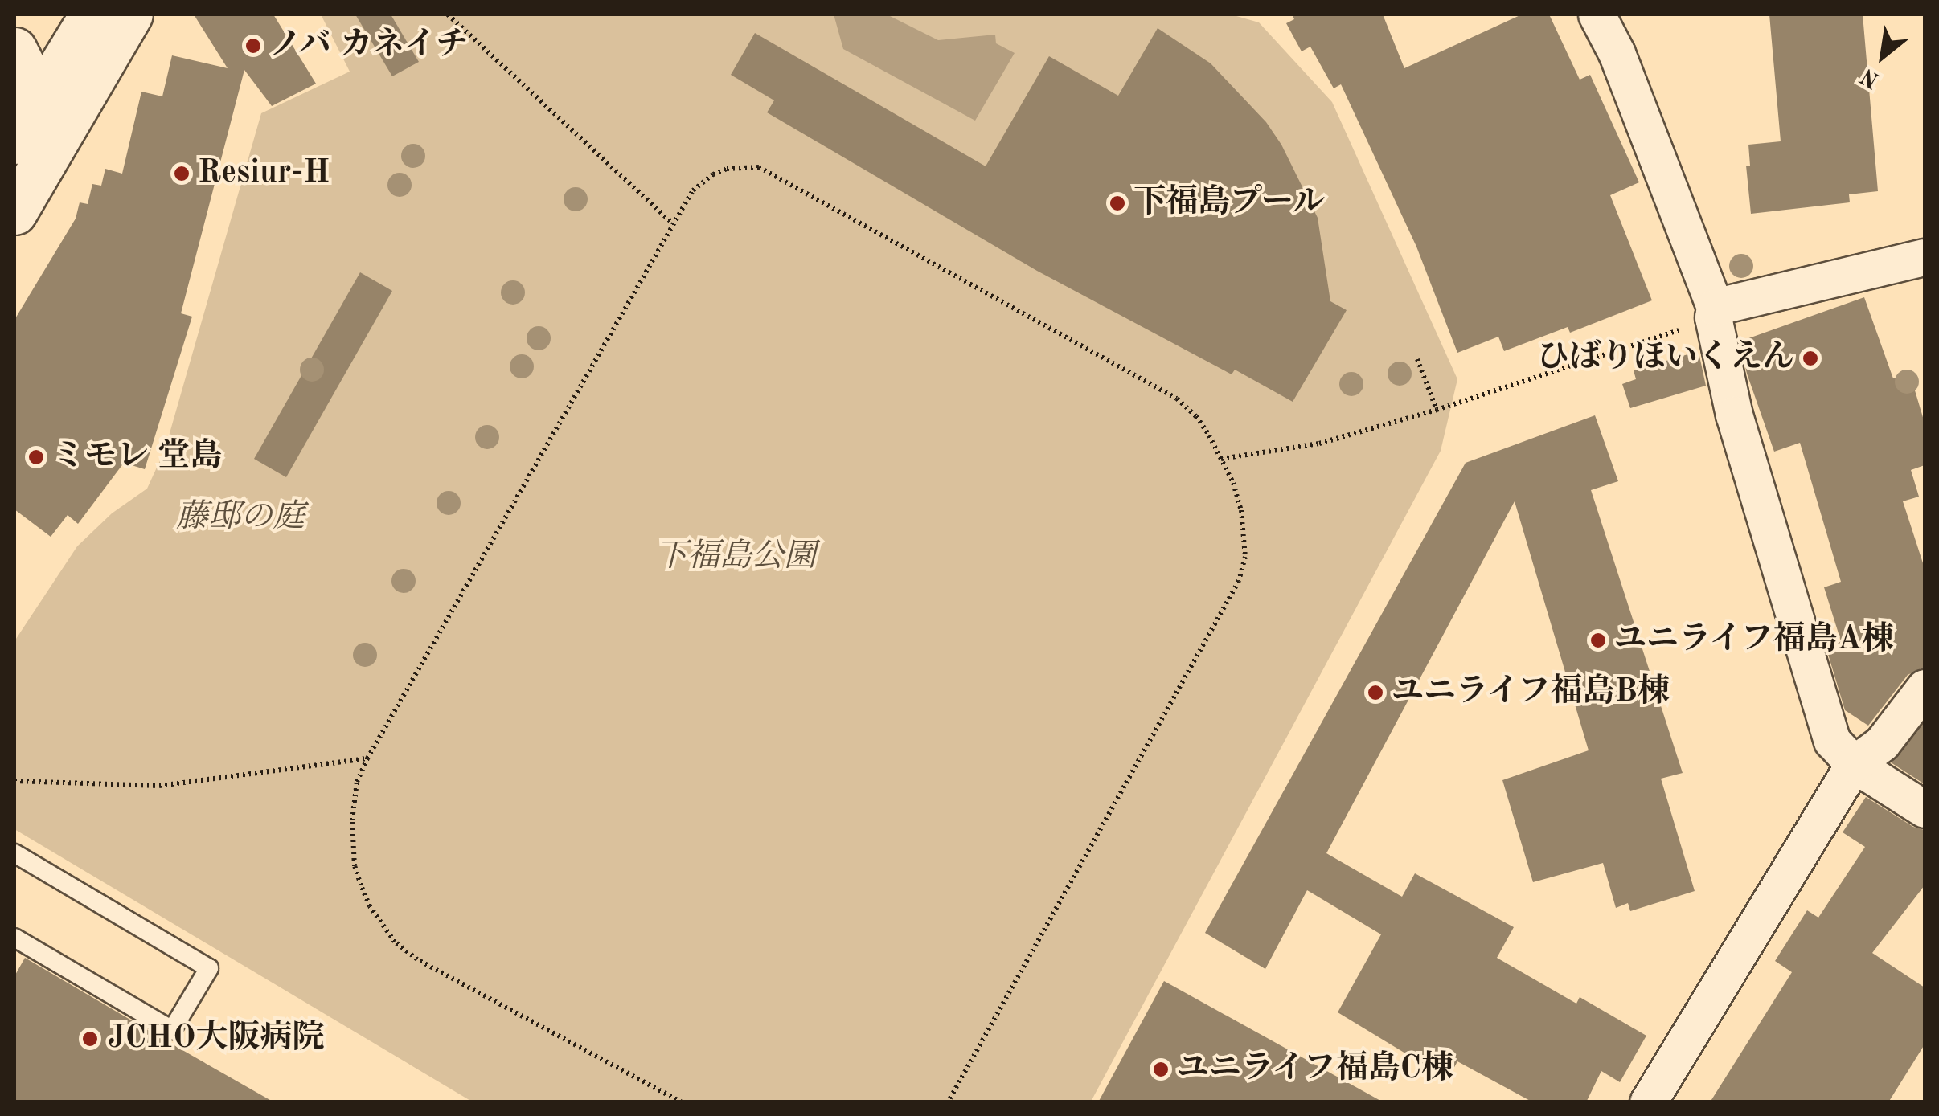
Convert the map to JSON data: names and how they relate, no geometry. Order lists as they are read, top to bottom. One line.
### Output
{"parks":["藤邸の庭","下福島公園"],"places":["ノバ カネイチ","Resiur-H","下福島プール","ひばりほいくえん","ミモレ 堂島","ユニライフ福島A棟","ユニライフ福島B棟","JCHO大阪病院","ユニライフ福島C棟"],"north":"bottom left"}
